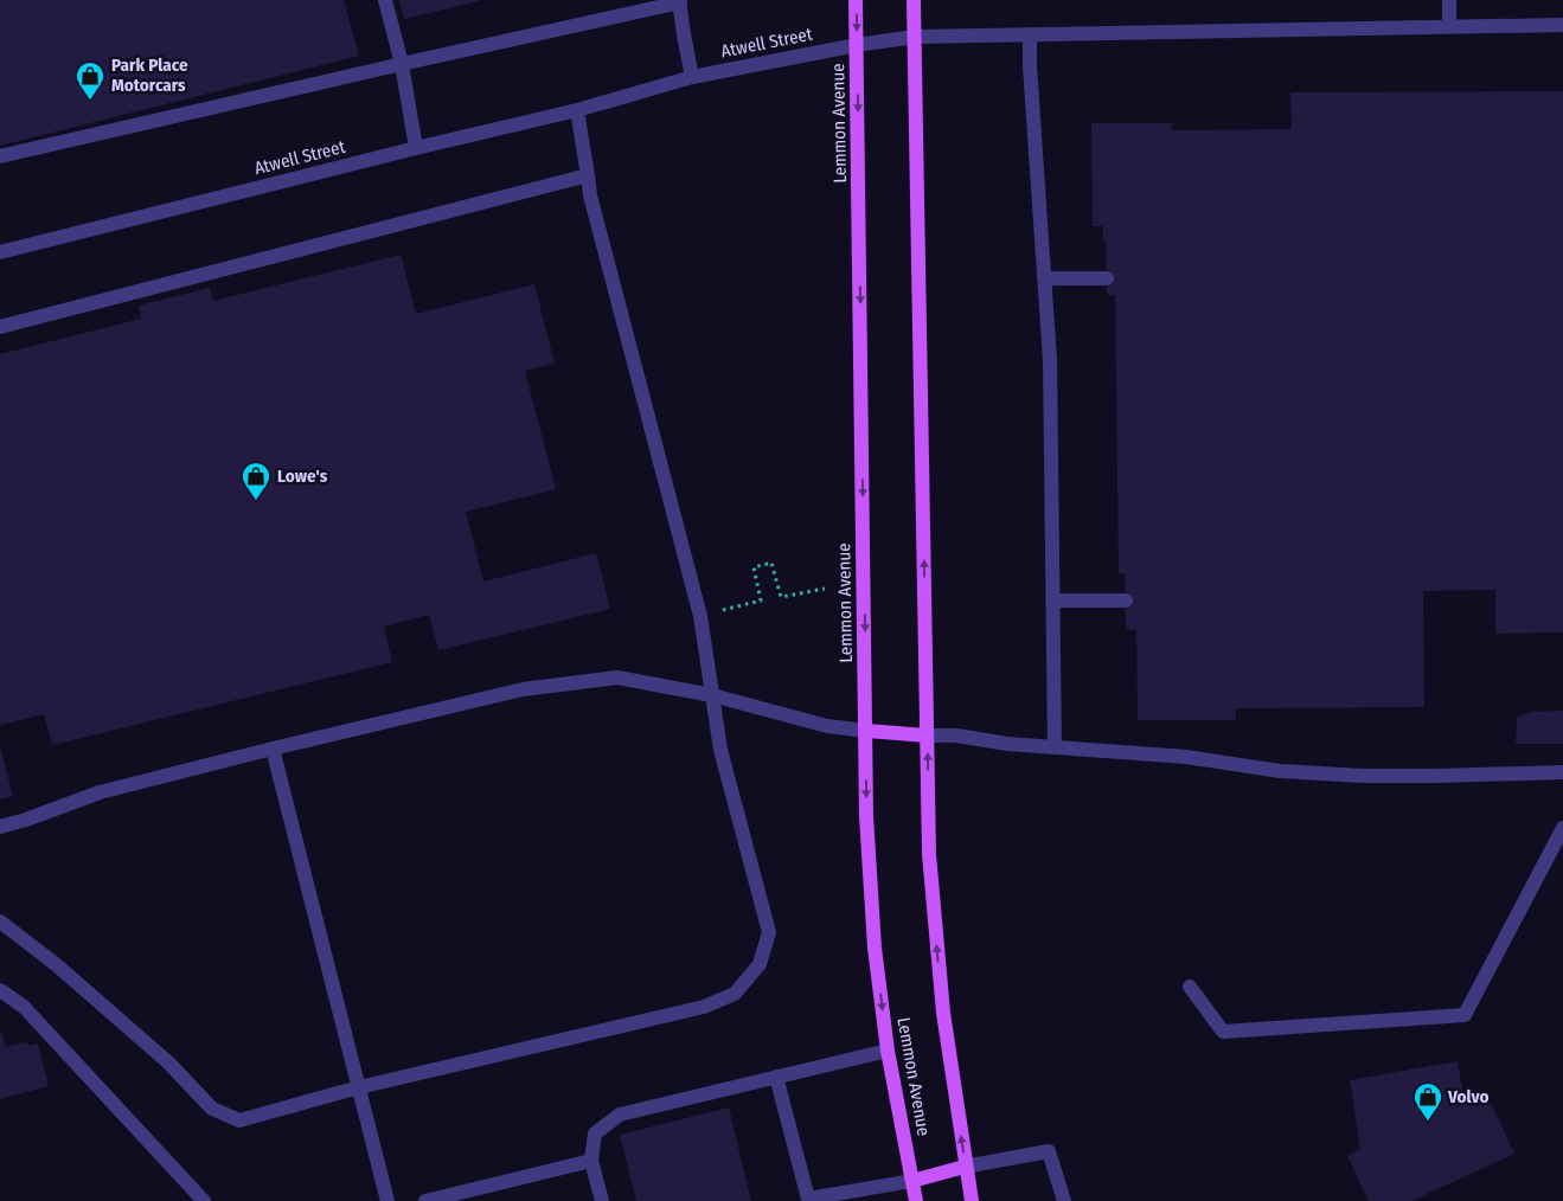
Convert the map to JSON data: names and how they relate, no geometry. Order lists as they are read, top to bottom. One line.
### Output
{"streets":{"main road":["Lemmon Avenue"],"street":["Atwell Street"]},"crossings":[["Atwell Street","Lemmon Avenue"]],"places":{"shop":["Park Place Motorcars","Lowe's","Volvo"]}}
